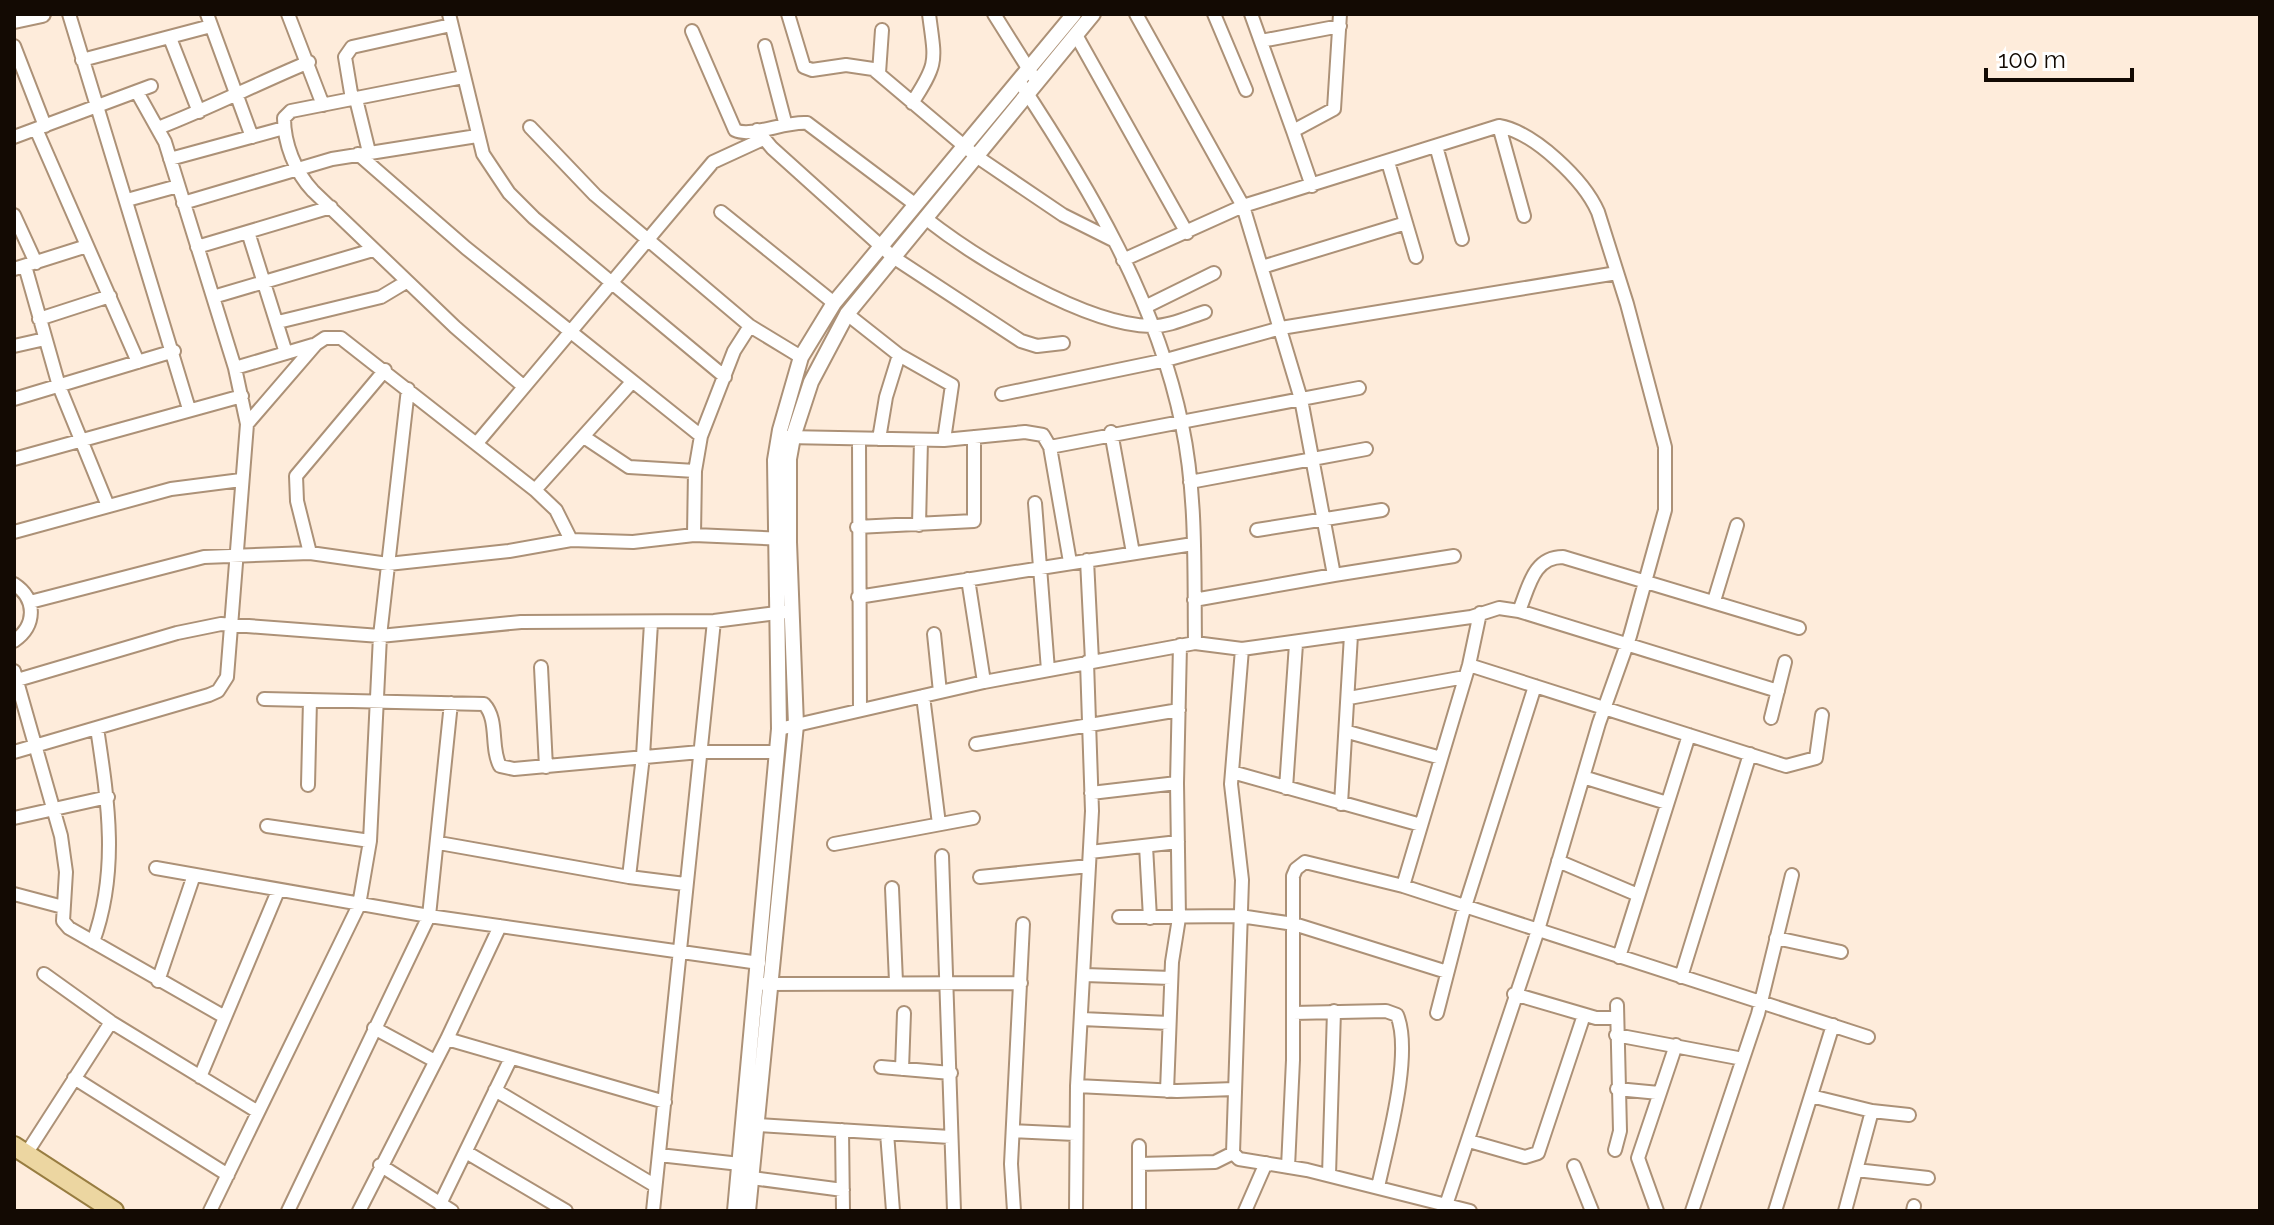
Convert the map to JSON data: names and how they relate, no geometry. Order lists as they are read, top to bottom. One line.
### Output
{"scale_bar":"100 m"}
